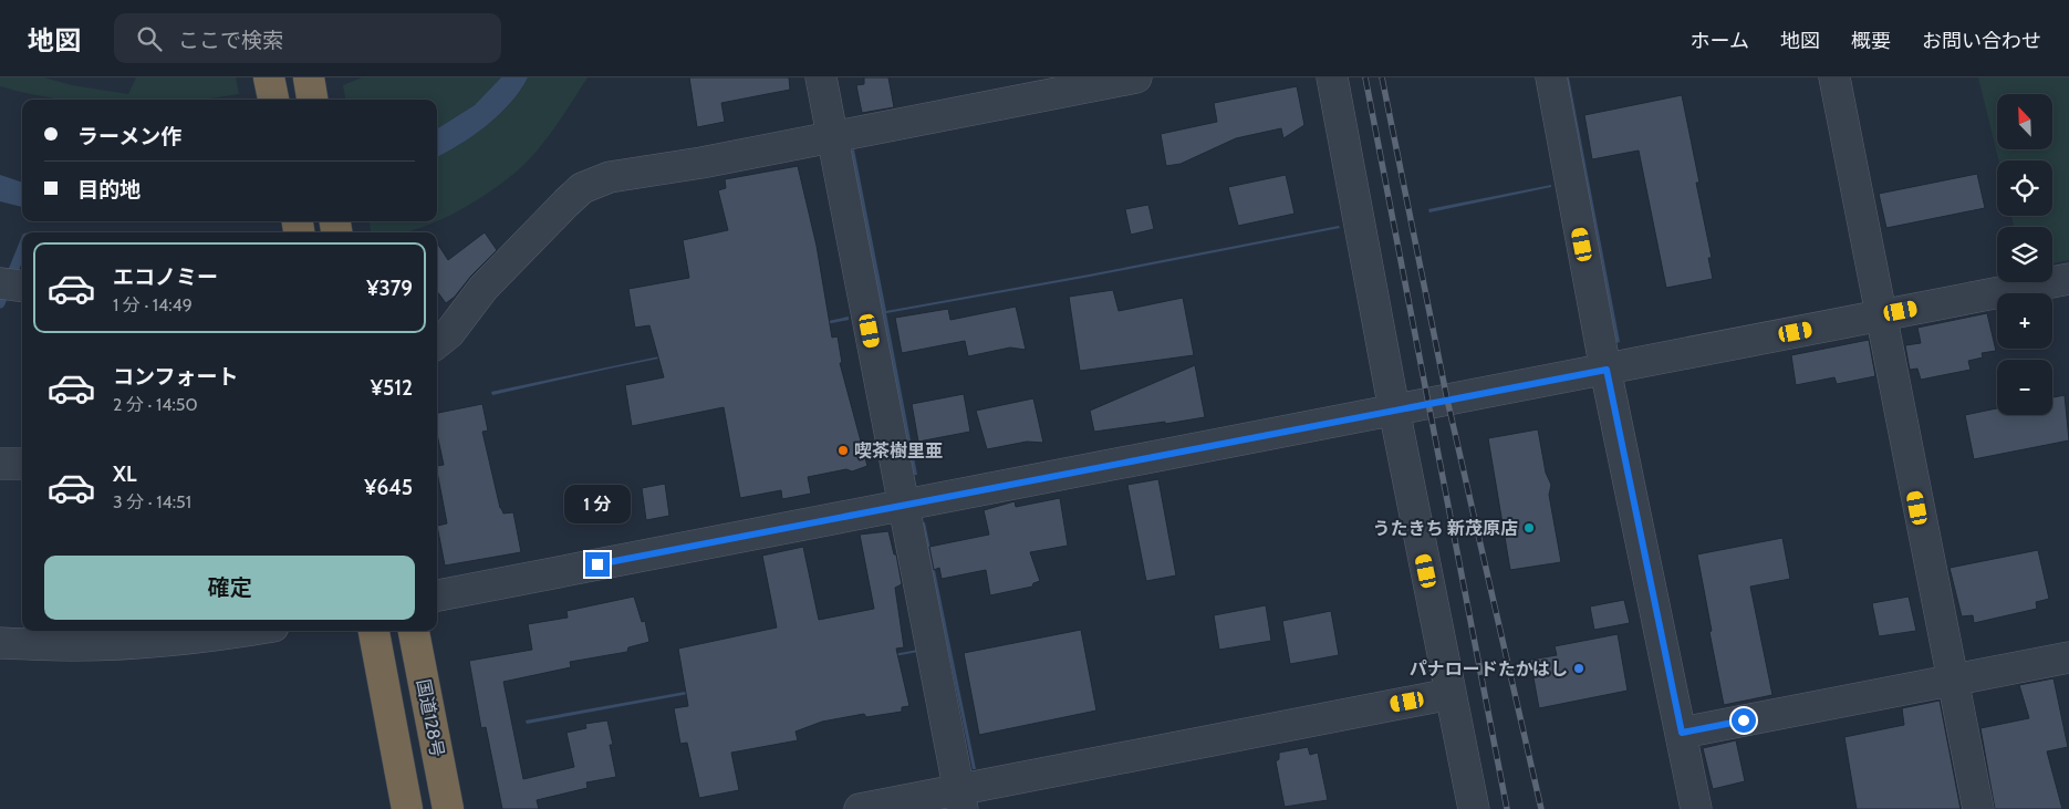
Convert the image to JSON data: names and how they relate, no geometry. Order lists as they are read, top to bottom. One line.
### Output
{"streets":{"highway":["国道128号"]},"places":["喫茶樹里亜","うたきち 新茂原店","パナロードたかはし"],"north":"top left","page":{"header":"地図","search":"ここで検索","nav":["ホーム","地図","概要","お問い合わせ"],"map_buttons":["+","−"],"banner":["ラーメン作","目的地"],"list":[{"name":"エコノミー","note":"1 分 · 14:49","value":"¥379"},{"name":"コンフォート","note":"2 分 · 14:50","value":"¥512"},{"name":"XL","note":"3 分 · 14:51","value":"¥645"}],"bubble":"1 分","buttons":"確定"}}
